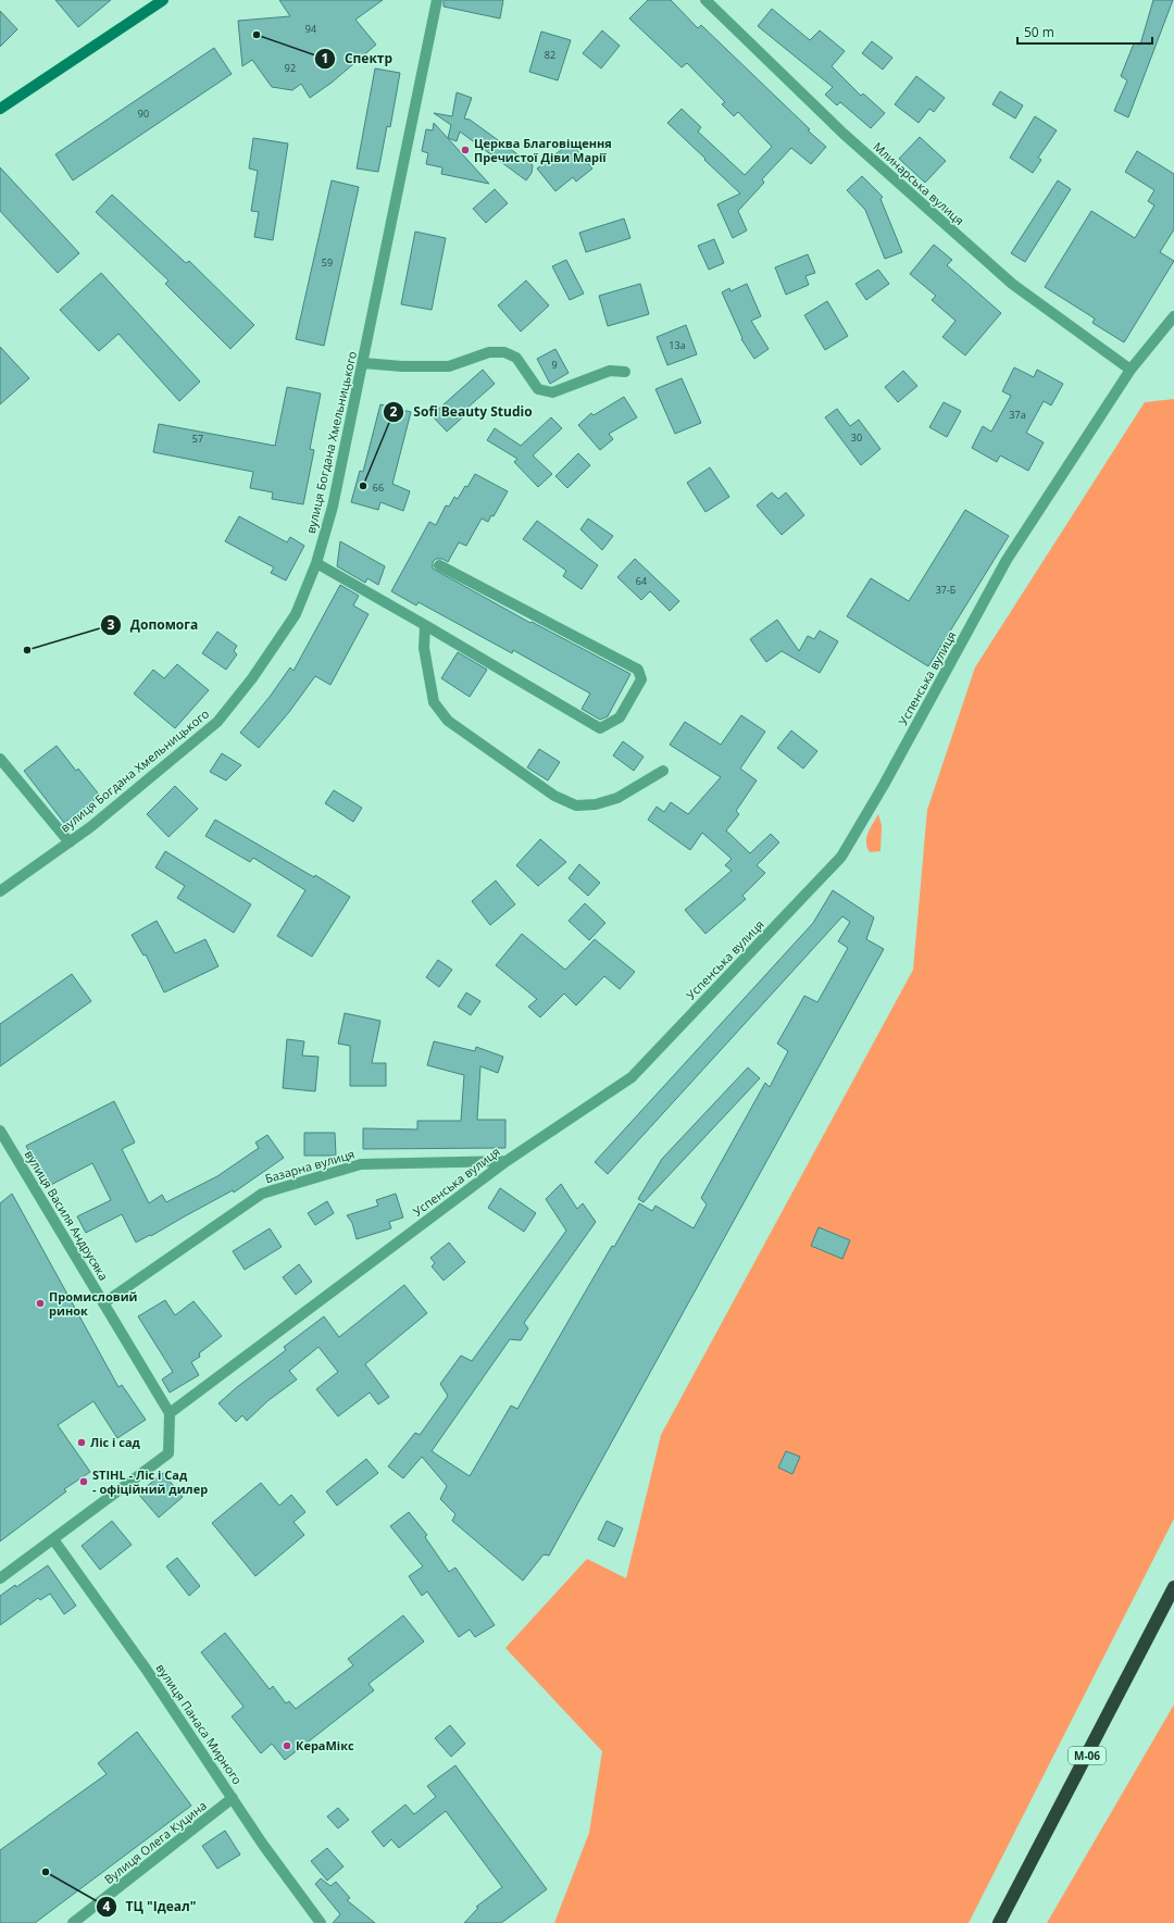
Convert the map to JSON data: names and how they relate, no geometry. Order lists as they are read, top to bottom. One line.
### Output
{"streets":{"highway":["М-06"],"street":["Млинарська вулиця","вулиця Богдана Хмельницького","Успенська вулиця","Базарна вулиця","вулиця Василя Андрусяка","вулиця Панаса Мирного","Вулиця Олега Куцина"]},"crossings":[["Млинарська вулиця","Успенська вулиця"],["Успенська вулиця","Базарна вулиця"],["Успенська вулиця","вулиця Василя Андрусяка"],["Базарна вулиця","вулиця Василя Андрусяка"],["вулиця Панаса Мирного","Вулиця Олега Куцина"]],"places":["Спектр","Церква Благовіщення Пречистої Діви Марії","Sofi Beauty Studio","Допомога","Промисловий ринок","Ліс і сад","STIHL - Ліс і Сад - офіційний дилер","КераМікс","ТЦ \"Ідеал\""],"house_numbers":["94","82","92","90","59","13а","9","37а","30","57","66","64","37-Б"],"scale_bar":"50 m"}
